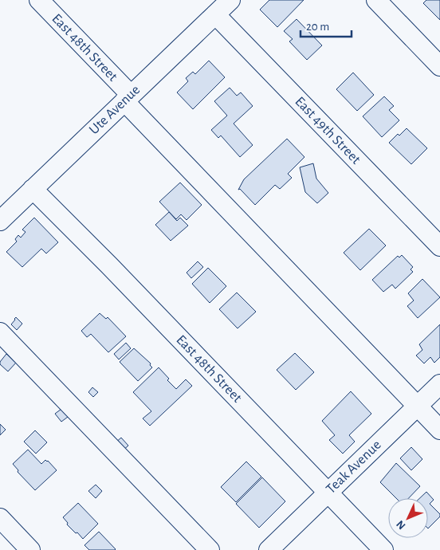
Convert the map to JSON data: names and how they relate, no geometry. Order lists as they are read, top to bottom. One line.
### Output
{"streets":{"street":["East 48th Street","Ute Avenue","East 49th Street","Teak Avenue"]},"crossings":[["East 48th Street","Ute Avenue"],["East 48th Street","Teak Avenue"],["Ute Avenue","East 49th Street"]],"scale_bar":"20 m","north":"bottom left"}
